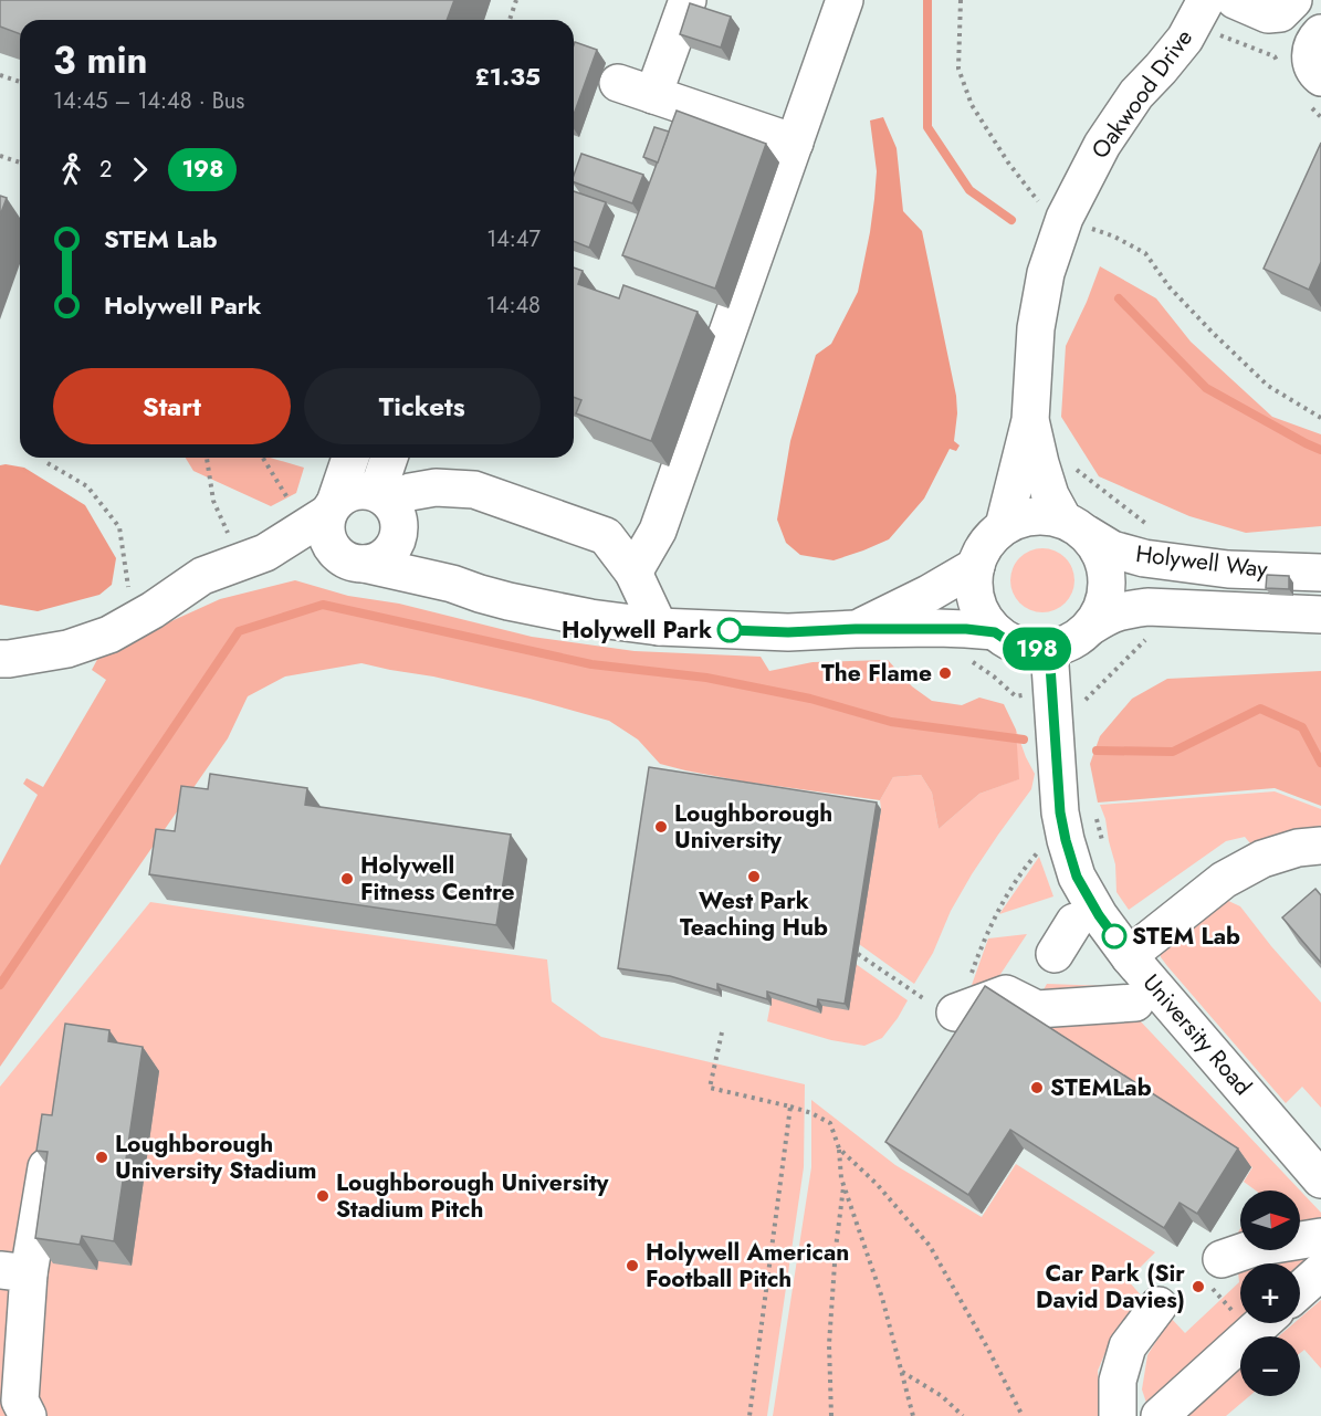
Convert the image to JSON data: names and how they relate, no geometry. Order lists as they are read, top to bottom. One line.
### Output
{"streets":{"street":["Oakwood Drive","Holywell Way","University Road"]},"crossings":[["Oakwood Drive","Holywell Way"],["Oakwood Drive","University Road"],["Holywell Way","University Road"]],"places":["Holywell Park","The Flame","Loughborough University","West Park Teaching Hub","Holywell Fitness Centre","STEM Lab","STEMLab","Loughborough University Stadium","Loughborough University Stadium Pitch","Holywell American Football Pitch","Car Park (Sir David Davies)"],"lines":["bus line 198"],"north":"right","page":{"on_map":"198","heading":["3 min","14:45 – 14:48 · Bus","£1.35"],"legs":["2","198"],"list":[{"name":"STEM Lab","value":"14:47"},{"name":"Holywell Park","value":"14:48"}],"buttons":["Start","Tickets"],"map_buttons":["+","−"]}}
